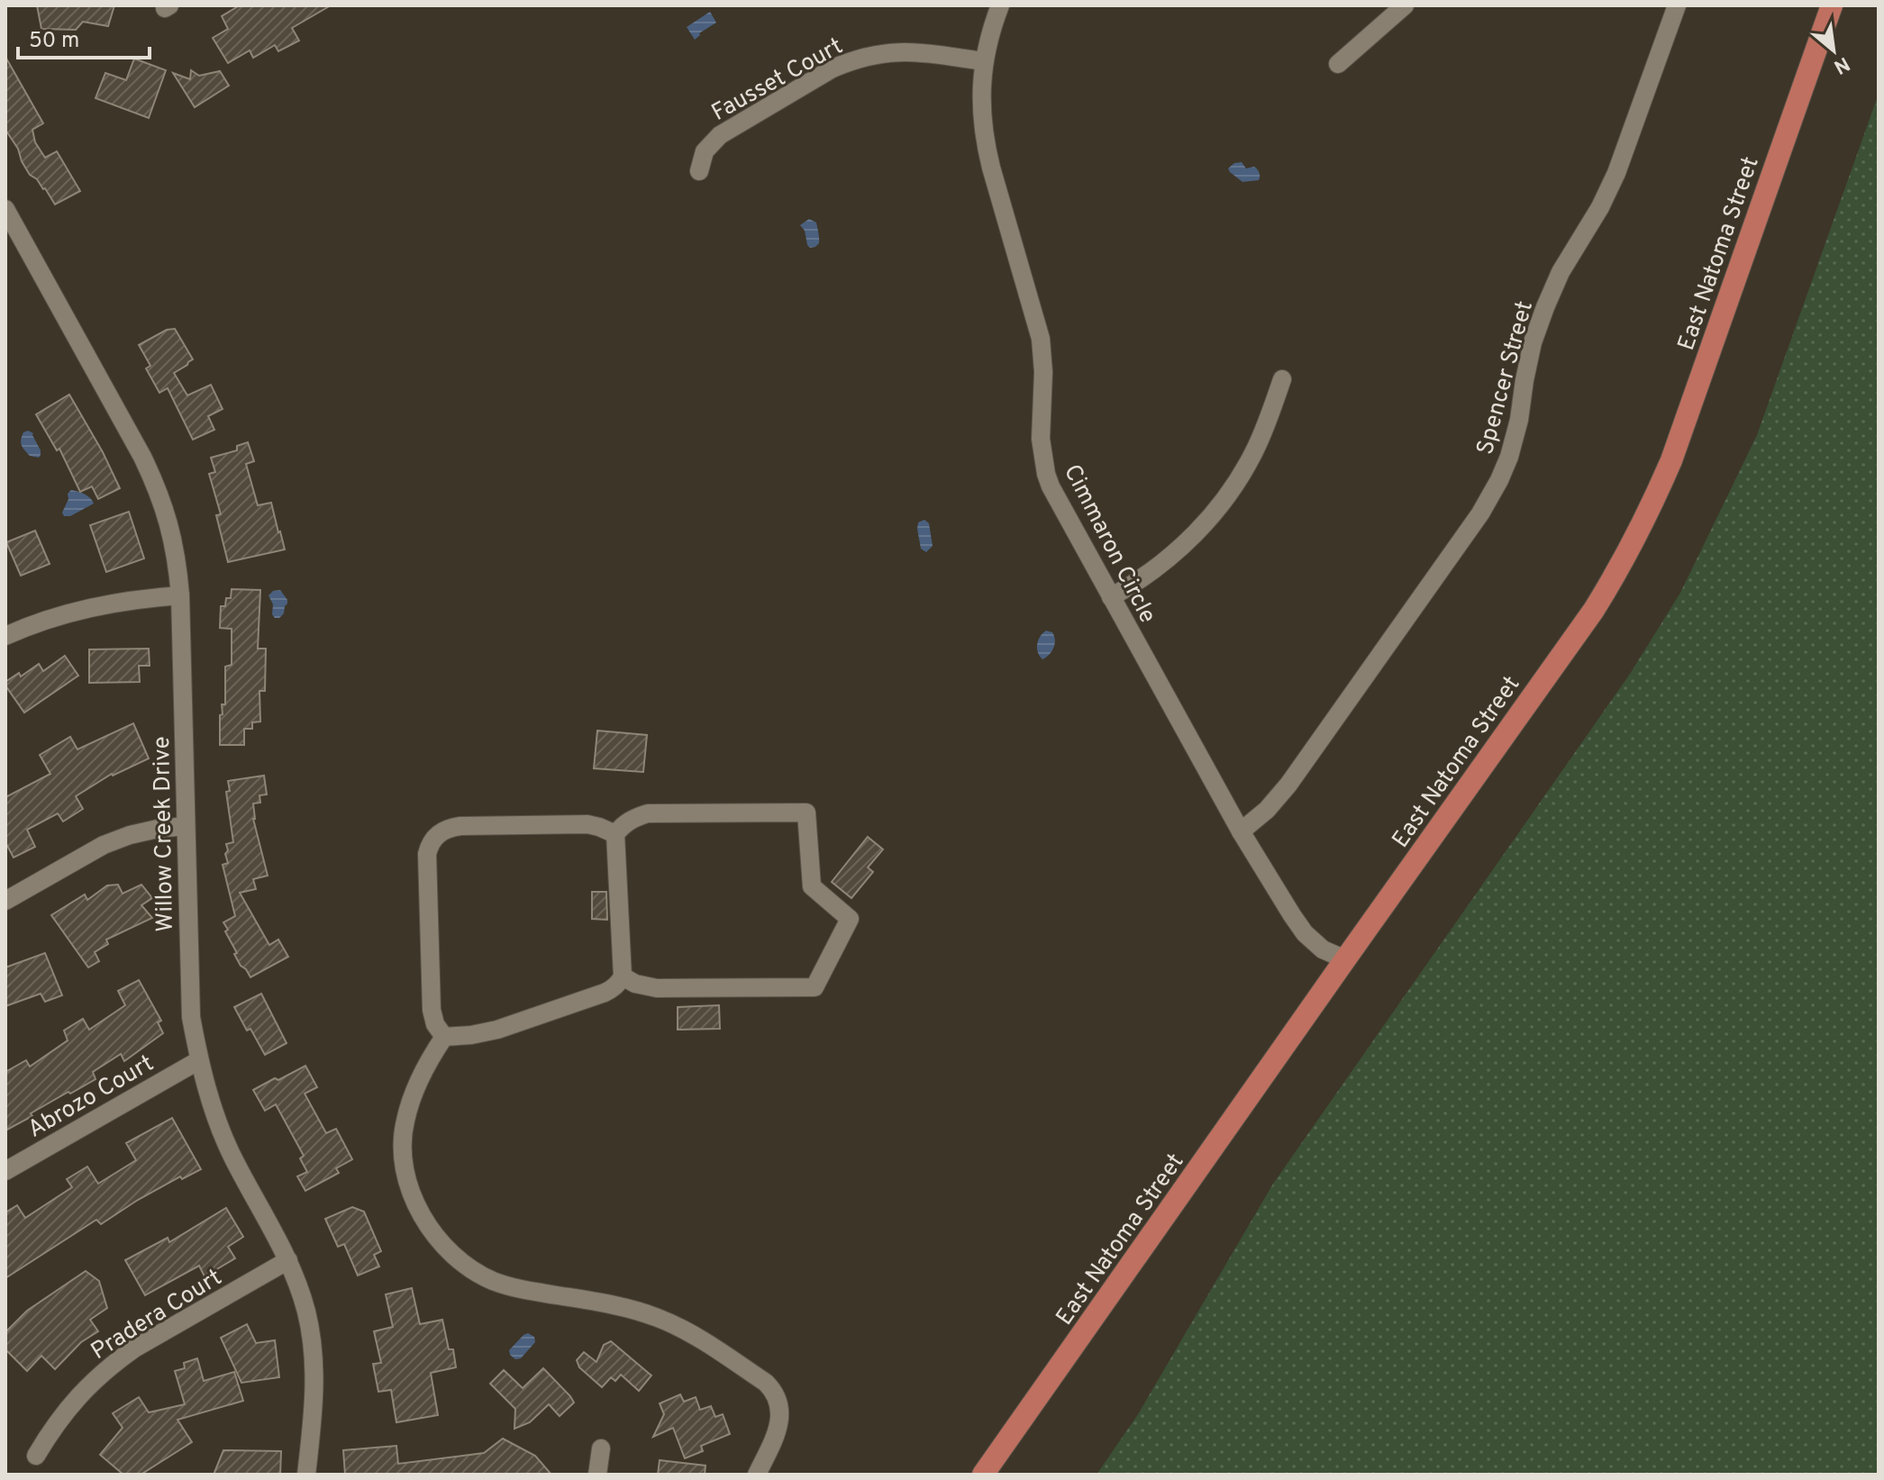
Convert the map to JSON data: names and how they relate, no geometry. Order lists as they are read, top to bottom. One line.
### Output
{"streets":{"main road":["East Natoma Street"],"street":["Fausset Court","Spencer Street","Cimmaron Circle","Willow Creek Drive","Abrozo Court","Pradera Court"]},"crossings":[["Fausset Court","Cimmaron Circle"],["East Natoma Street","Cimmaron Circle"],["Spencer Street","Cimmaron Circle"],["Willow Creek Drive","Abrozo Court"],["Willow Creek Drive","Pradera Court"]],"scale_bar":"50 m","north":"bottom right"}
